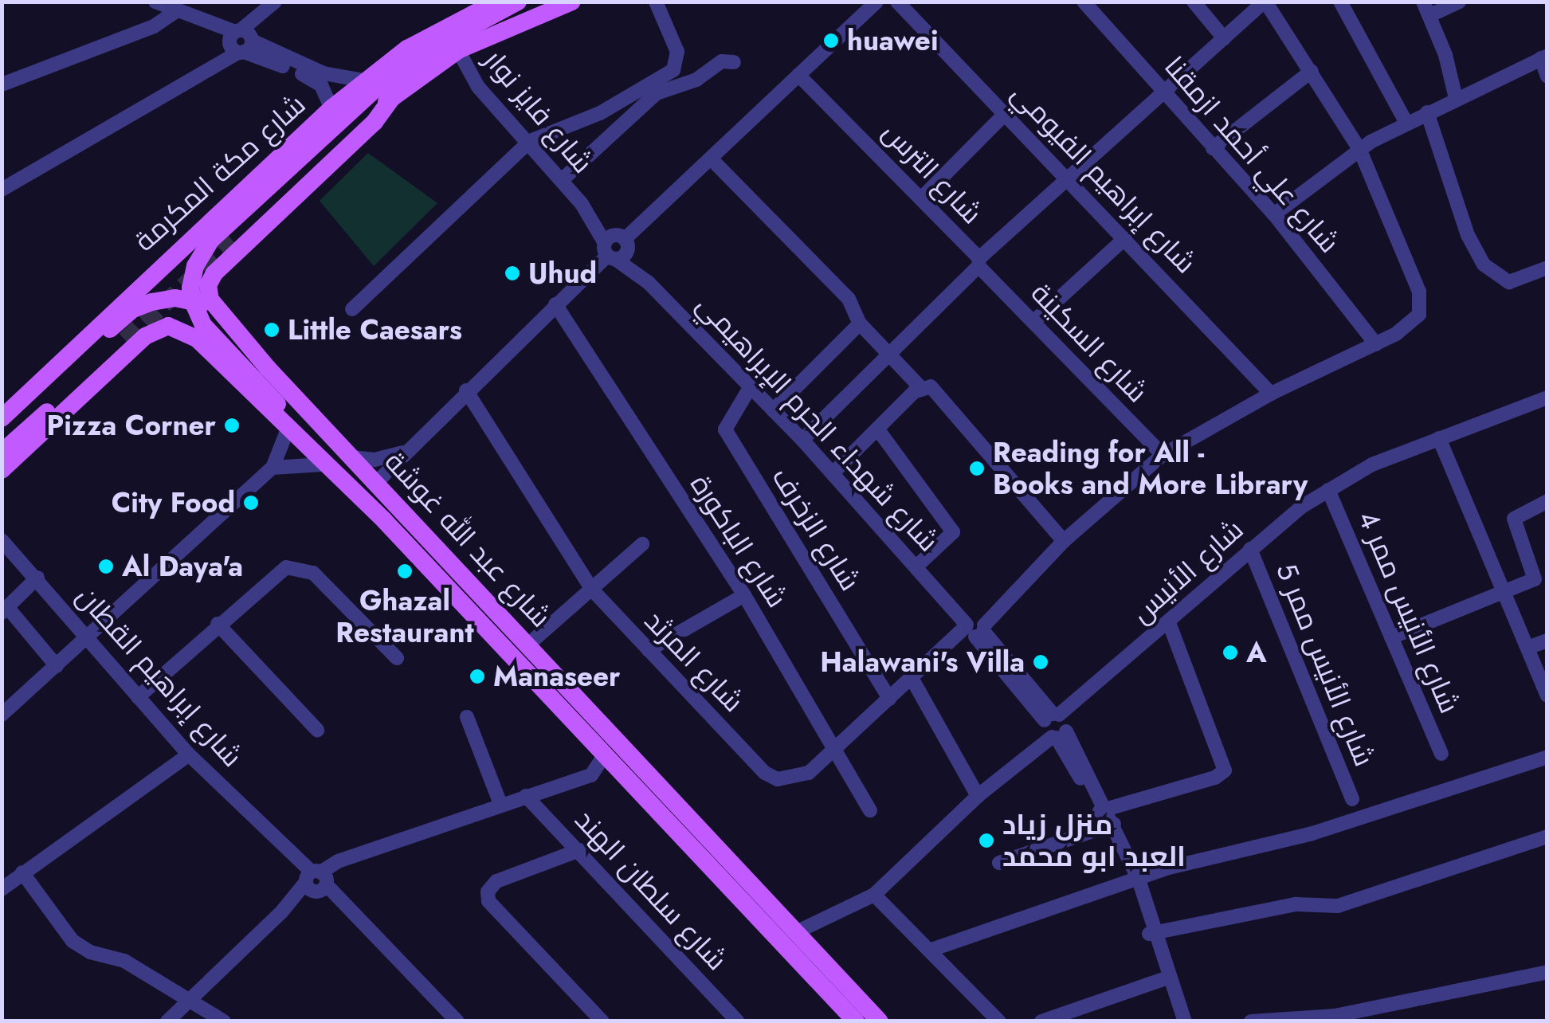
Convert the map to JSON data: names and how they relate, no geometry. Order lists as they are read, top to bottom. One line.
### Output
{"streets":{"main road":["شارع مكة المكرمة","شارع عبد الله غوشة"],"street":["شارع فايز نوار","شارع علي أحمد ازمقنا","شارع الترس","شارع إبراهيم الفيومي","شارع السكينة","شارع شهداء الحرم الإبراهيمي","شارع الزخرف","شارع الباكورة","شارع الأنيس","شارع الأنيس ممر 4","شارع المرثد","شارع الأنيس ممر 5","شارع إبراهيم القطان","شارع سلطان الهند"]},"crossings":[["شارع فايز نوار","شارع شهداء الحرم الإبراهيمي"],["شارع علي أحمد ازمقنا","شارع الترس"],["شارع علي أحمد ازمقنا","شارع المرثد"],["شارع الترس","شارع إبراهيم الفيومي"],["شارع الترس","شارع السكينة"],["شارع الترس","شارع المرثد"],["شارع إبراهيم الفيومي","شارع المرثد"],["شارع السكينة","شارع المرثد"],["شارع شهداء الحرم الإبراهيمي","شارع الزخرف"],["شارع شهداء الحرم الإبراهيمي","شارع الأنيس"],["شارع شهداء الحرم الإبراهيمي","شارع المرثد"],["شارع الزخرف","شارع المرثد"],["شارع عبد الله غوشة","شارع الأنيس"],["شارع عبد الله غوشة","شارع سلطان الهند"],["شارع الباكورة","شارع المرثد"],["شارع الأنيس","شارع الأنيس ممر 4"],["شارع الأنيس","شارع الأنيس ممر 5"],["شارع إبراهيم القطان","شارع سلطان الهند"]],"places":["huawei","Uhud","Little Caesars","Pizza Corner","Reading for All - Books and More Library","City Food","Al Daya'a","Ghazal Restaurant","A","Halawani's Villa","Manaseer","منزل زياد العبد ابو محمد"]}
